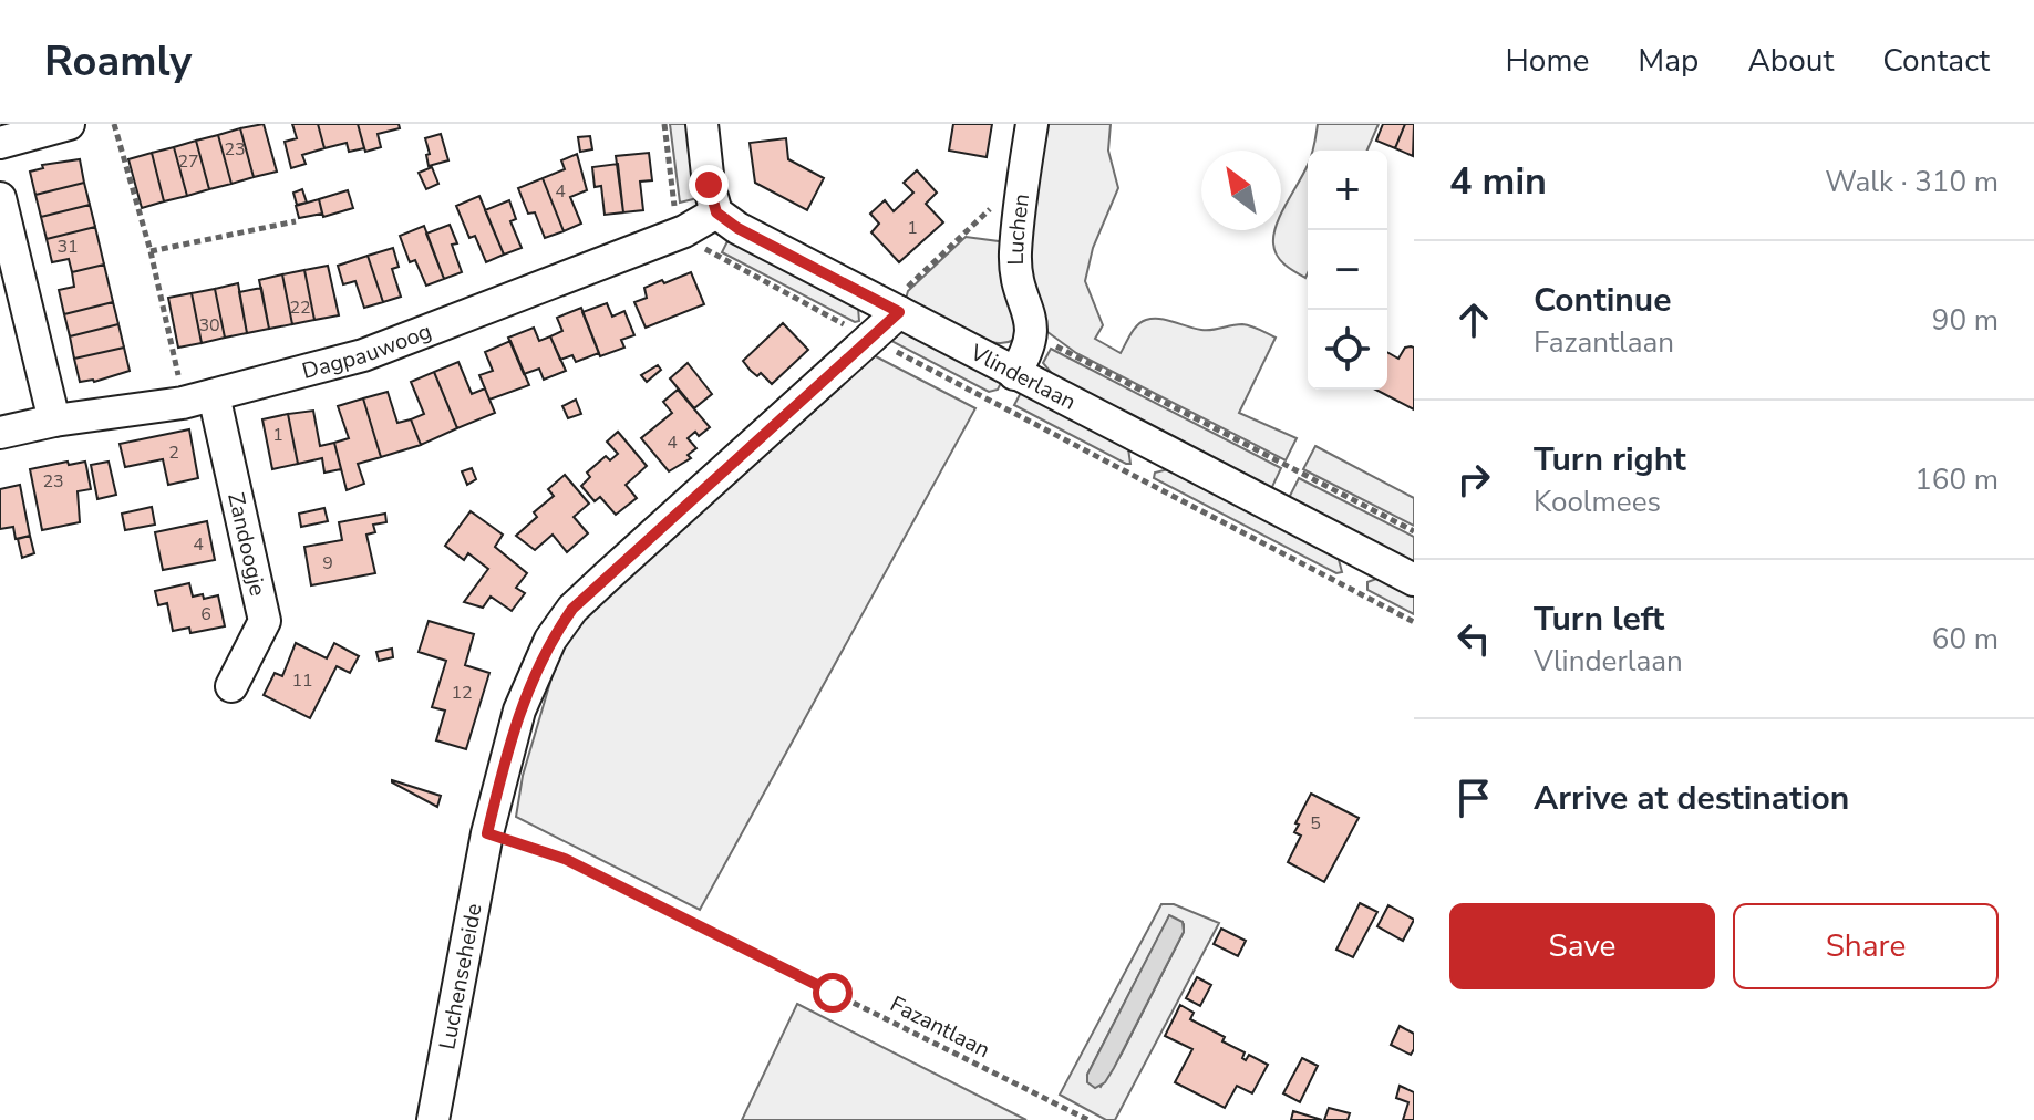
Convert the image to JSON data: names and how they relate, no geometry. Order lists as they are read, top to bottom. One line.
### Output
{"streets":{"street":["Luchen","Dagpauwoog","Vlinderlaan","Zandoogje","Luchenseheide"],"path":["Fazantlaan"]},"crossings":[["Luchen","Vlinderlaan"],["Luchen","Luchenseheide"],["Dagpauwoog","Vlinderlaan"],["Dagpauwoog","Zandoogje"],["Vlinderlaan","Luchenseheide"],["Luchenseheide","Fazantlaan"]],"house_numbers":["23","27","4","1","31","22","30","1","4","2","23","4","9","6","11","12","5"],"north":"top left","page":{"header":"Roamly","nav":["Home","Map","About","Contact"],"heading":["4 min","Walk · 310 m"],"map_buttons":["+","−"],"list":[["Continue","Fazantlaan","90 m"],["Turn right","Koolmees","160 m"],["Turn left","Vlinderlaan","60 m"],"Arrive at destination"],"buttons":["Save","Share"]}}
